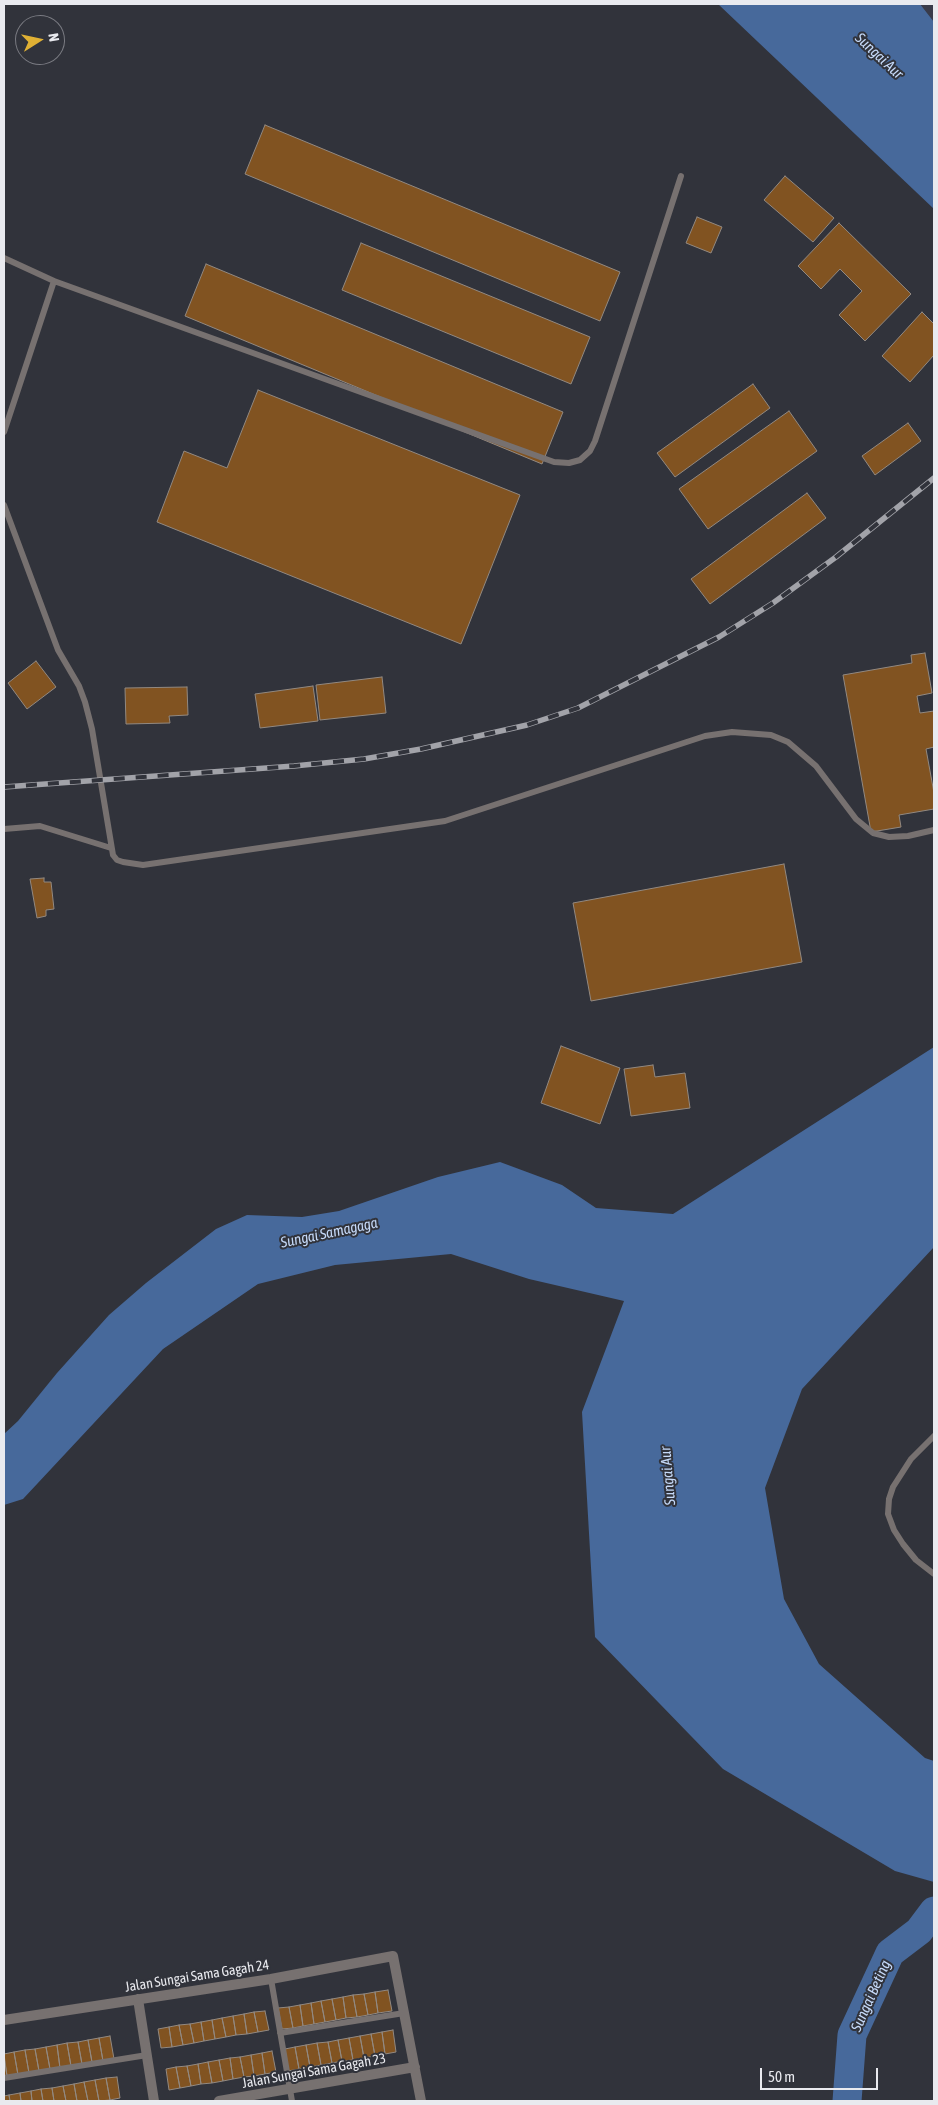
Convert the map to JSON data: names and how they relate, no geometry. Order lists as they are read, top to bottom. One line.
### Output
{"streets":{"street":["Jalan Sungai Sama Gagah 24","Jalan Sungai Sama Gagah 23"]},"water":["Sungai Aur","Sungai Samagaga","Sungai Beting"],"scale_bar":"50 m","north":"right"}
